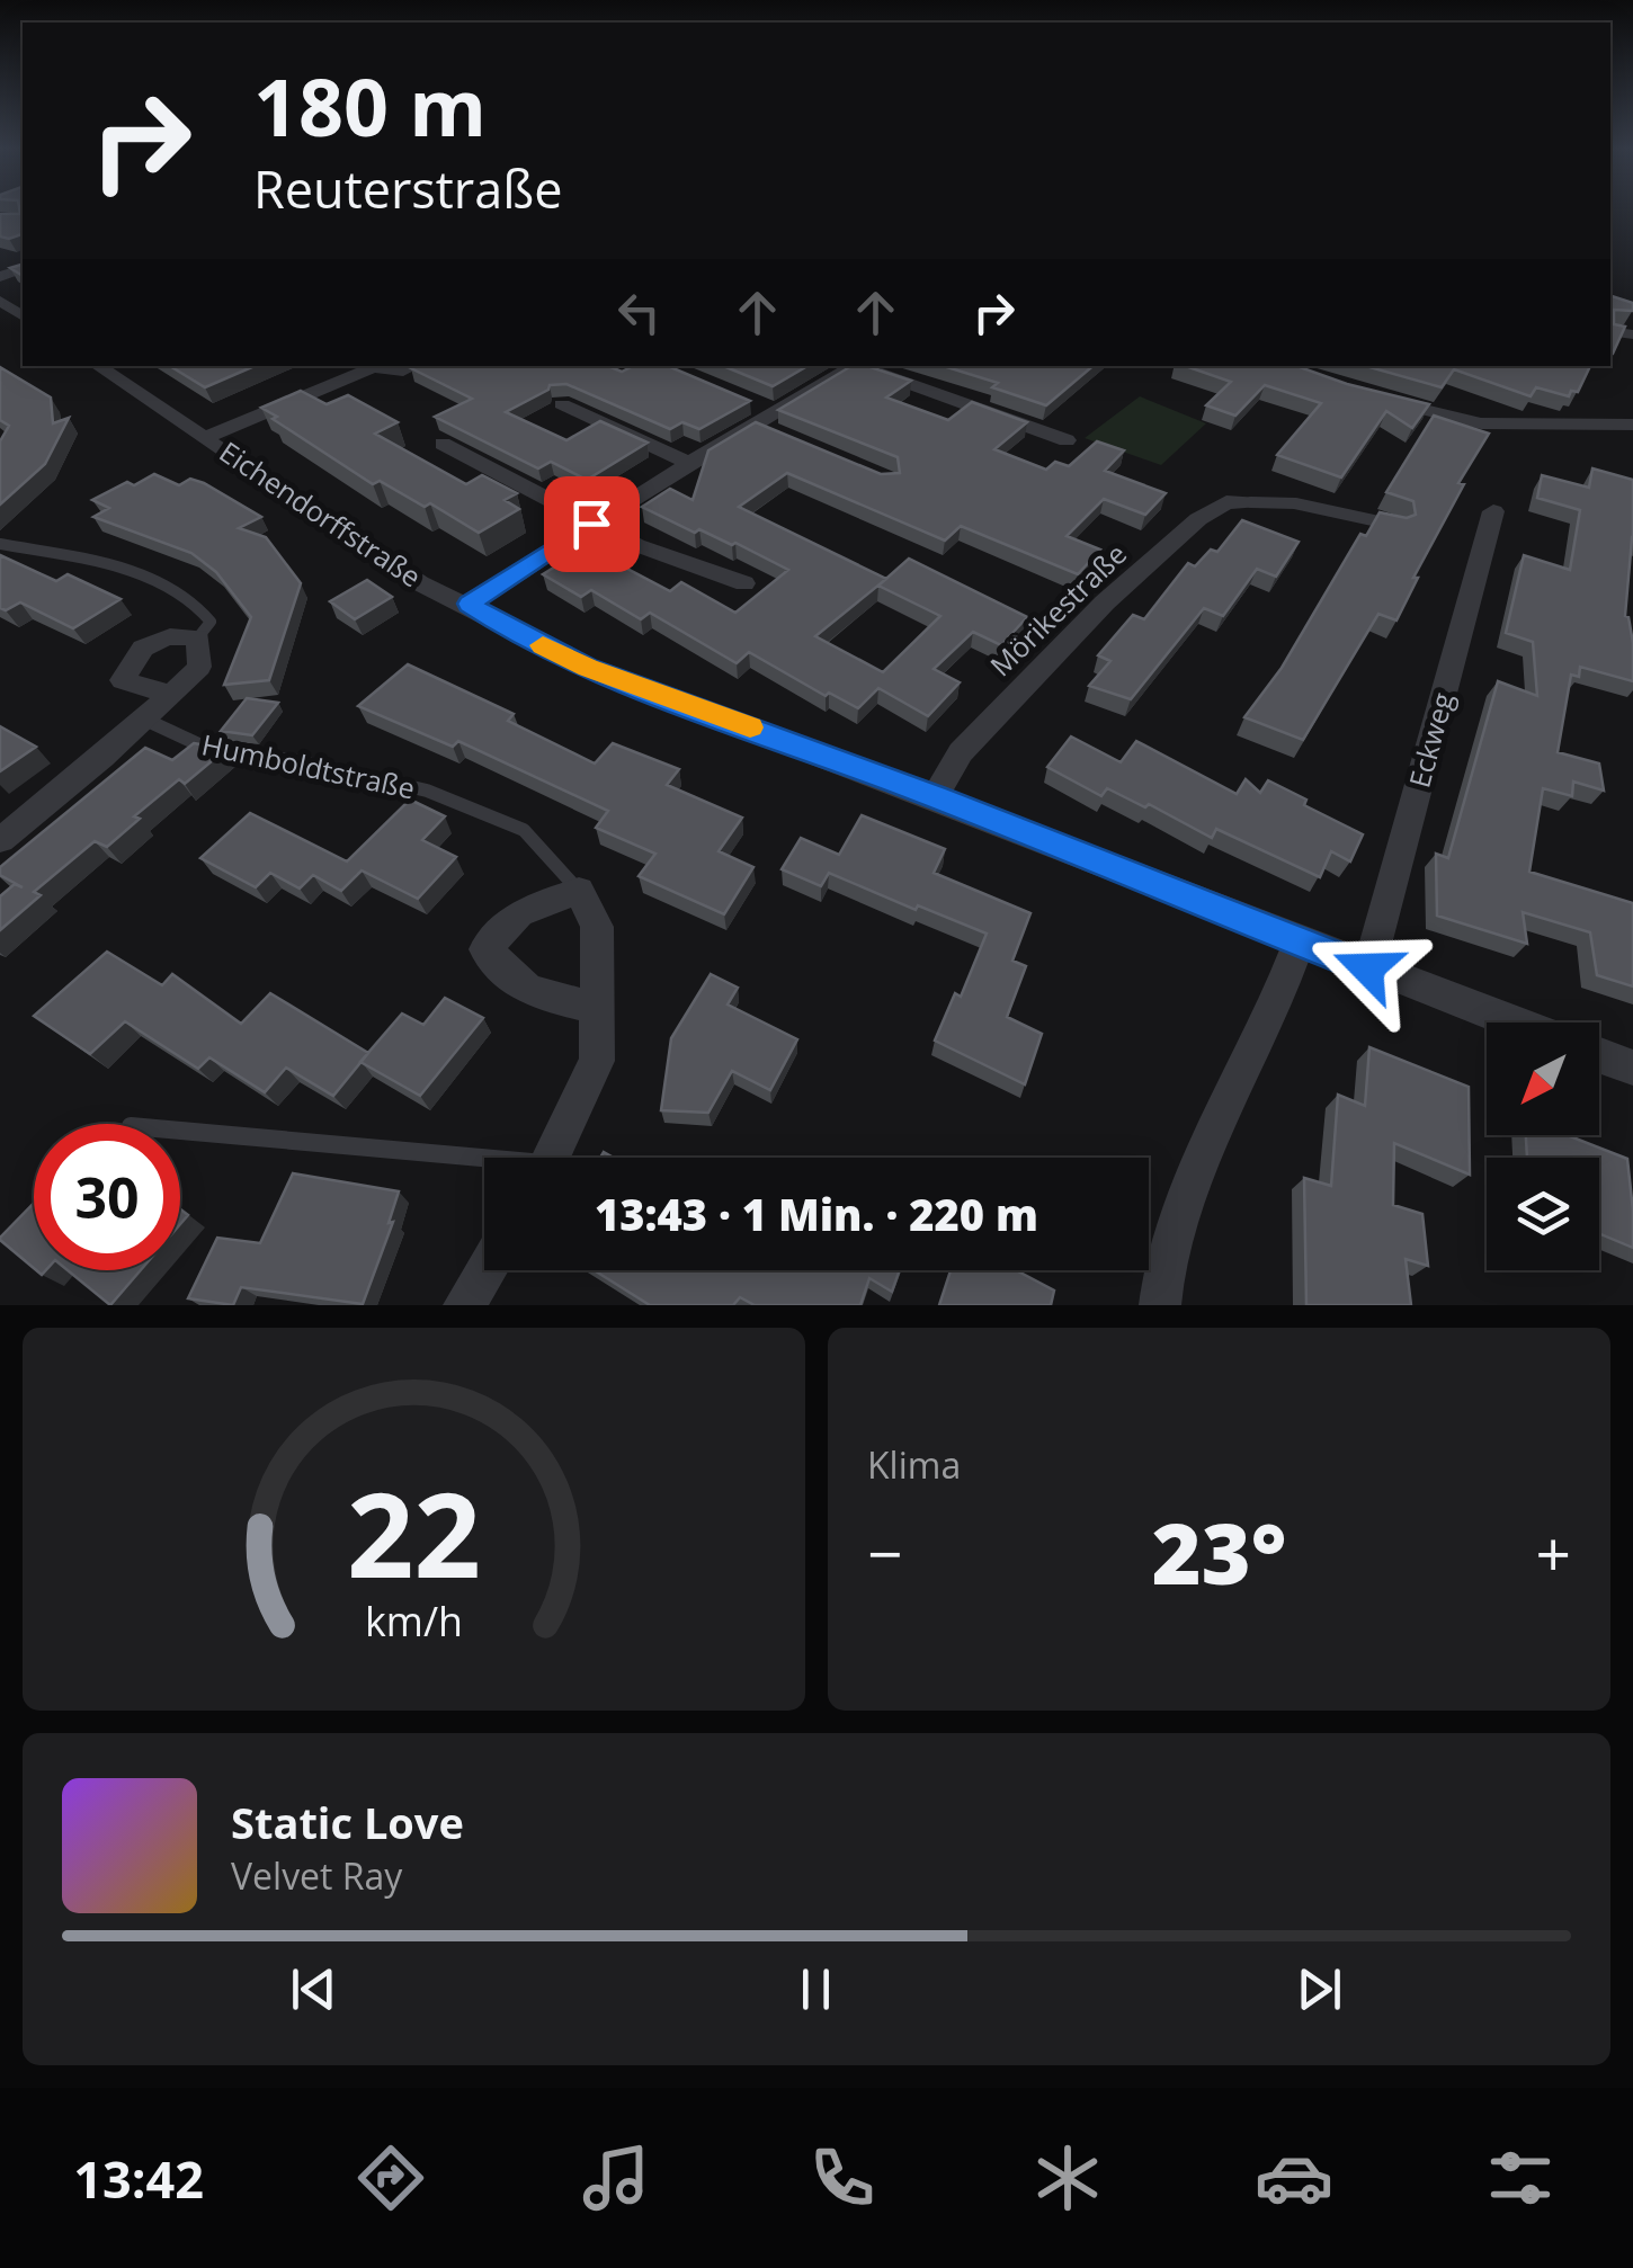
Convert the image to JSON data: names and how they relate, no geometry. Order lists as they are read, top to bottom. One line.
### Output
{"streets":{"street":["Eichendorffstraße","Mörikestraße","Eckweg","Humboldtstraße"]},"crossings":[["Eichendorffstraße","Mörikestraße"],["Eichendorffstraße","Eckweg"]],"north":"bottom left","page":{"turn":["180 m","Reuterstraße"],"limit":"30","trip":"13:43 · 1 Min. · 220 m","tile":"Klima","heat":["−","23°","+"],"song":["Static Love","Velvet Ray"],"tabs":"13:42","gauge":["22","km/h"]}}
